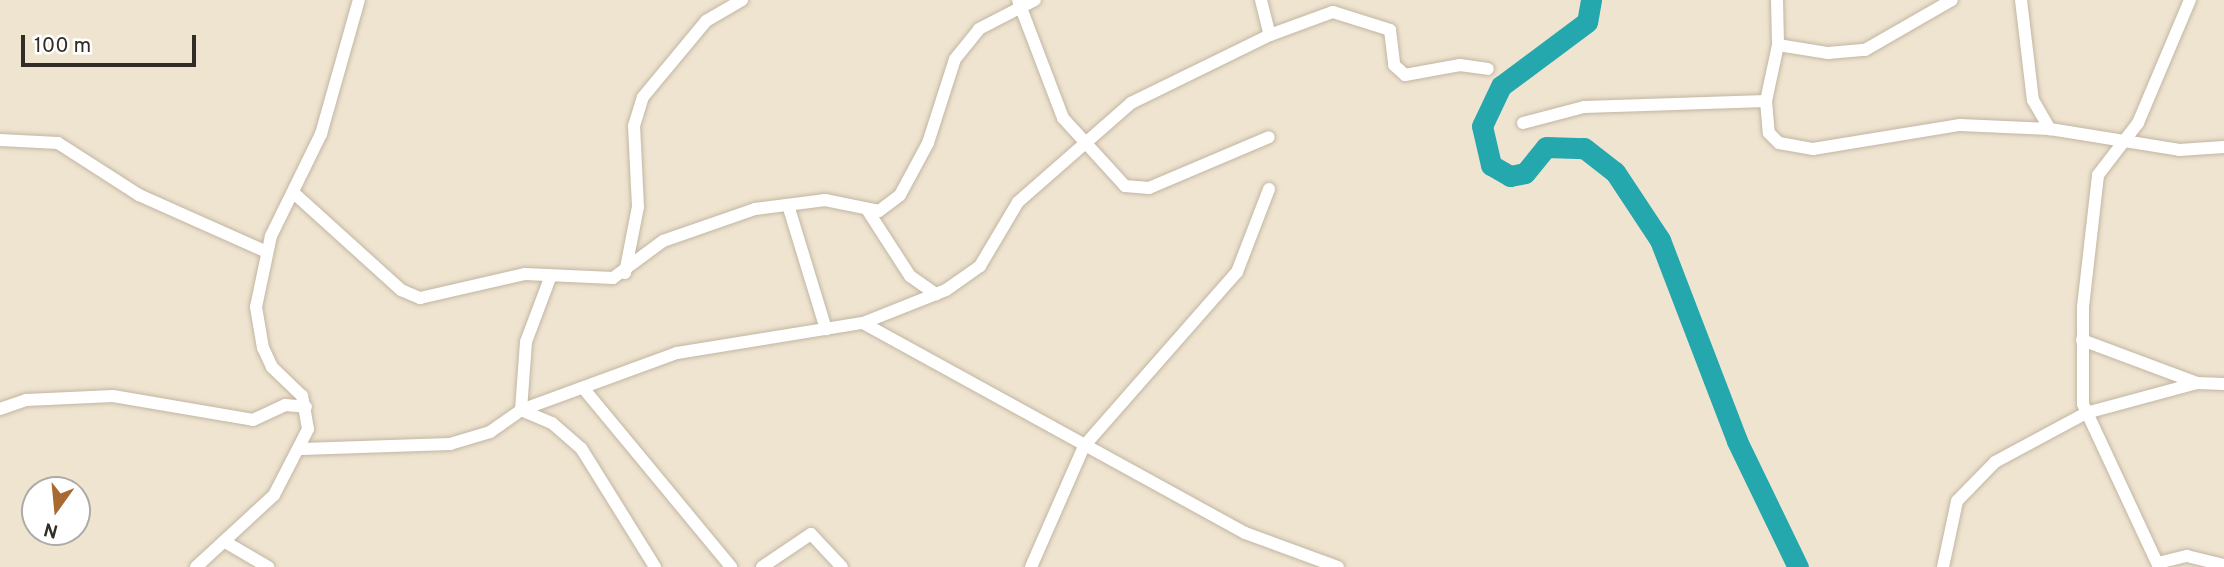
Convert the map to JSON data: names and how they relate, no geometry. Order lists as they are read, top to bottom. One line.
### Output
{"scale_bar":"100 m","north":"bottom"}
